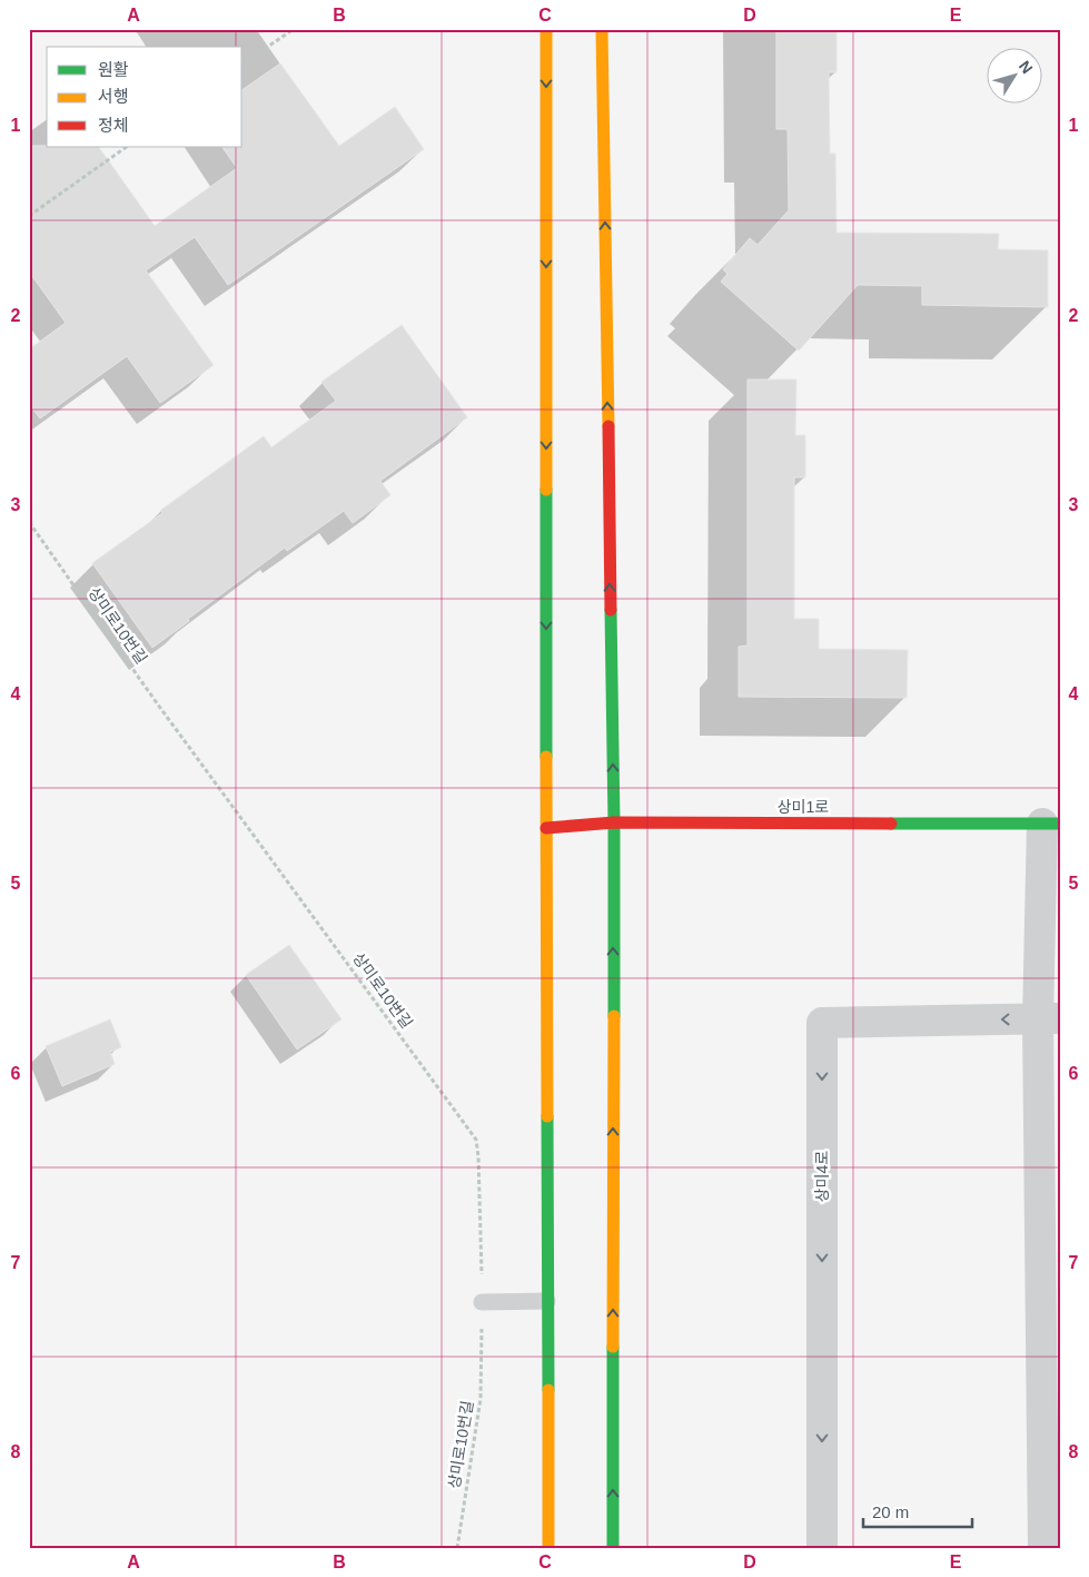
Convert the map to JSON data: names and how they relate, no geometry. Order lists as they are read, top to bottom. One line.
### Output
{"streets":{"street":["상미1로","상미4로"],"path":["상미로10번길"]},"legend":["원활","서행","정체"],"scale_bar":"20 m","north":"top right","grid":{"columns":["A","B","C","D","E"],"rows":["1","2","3","4","5","6","7","8"]}}
